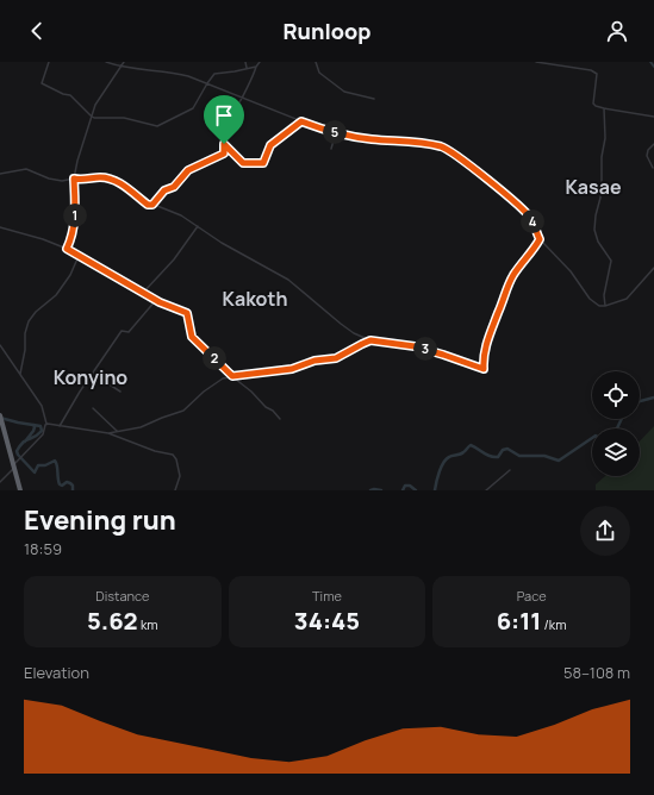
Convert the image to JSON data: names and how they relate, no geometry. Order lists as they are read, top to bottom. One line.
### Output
{"districts":["Kasae","Kakoth","Konyino"],"page":{"header":"Runloop","pins":["5","1","4","3","2"],"heading":["Evening run","18:59"],"stats":[["Distance","5.62 km"],["Time","34:45"],["Pace","6:11 /km"]],"chart":["Elevation","58–108 m"]}}
